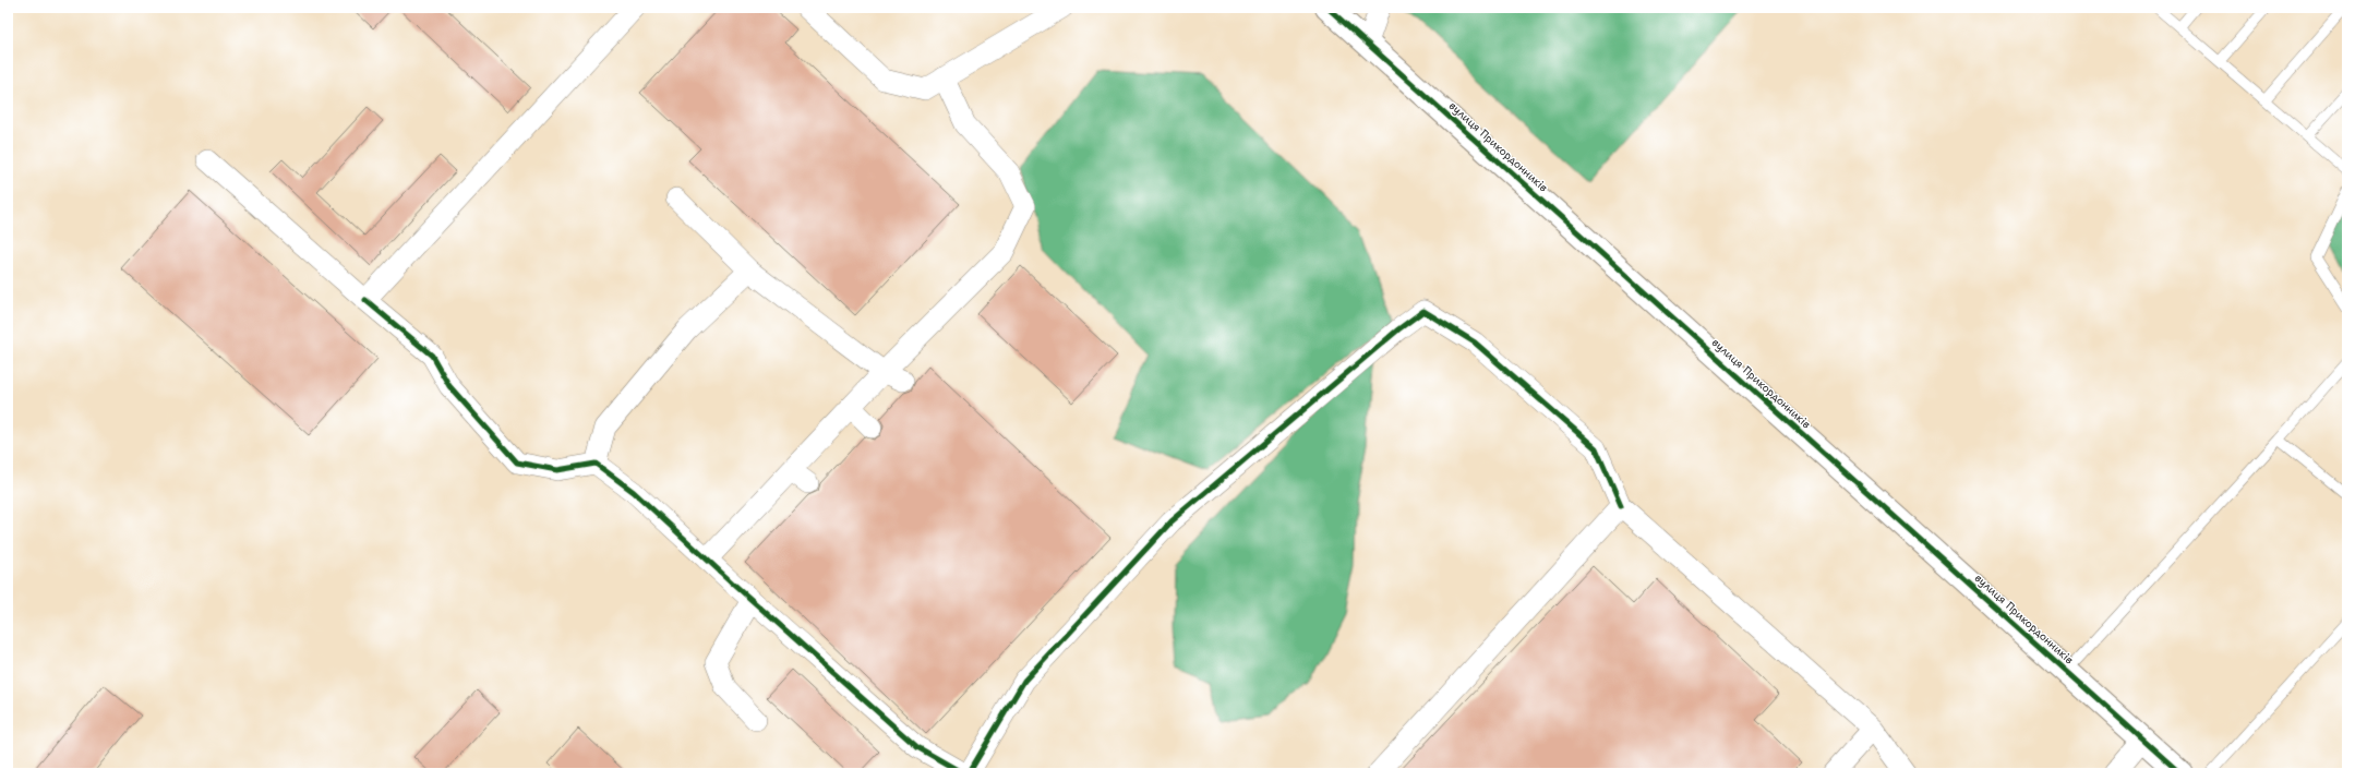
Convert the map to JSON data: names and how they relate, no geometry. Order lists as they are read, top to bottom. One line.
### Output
{"streets":{"street":["вулиця Прикордонників"]}}
